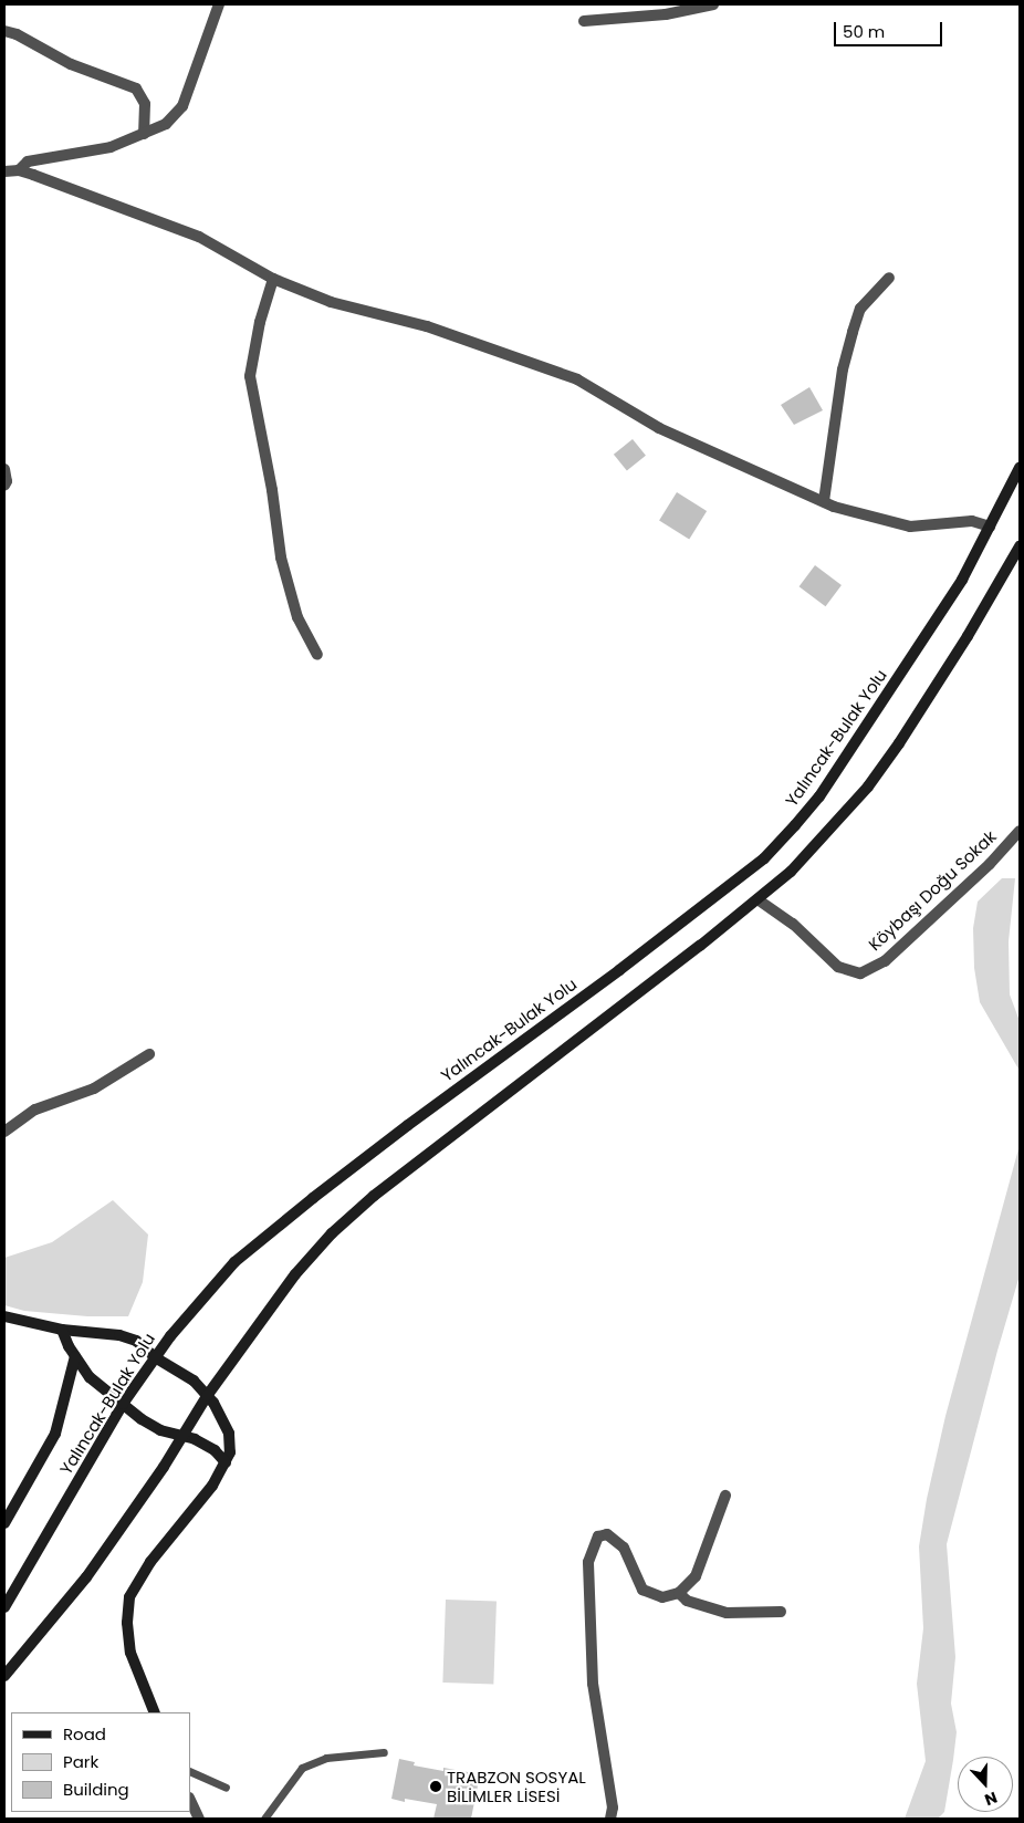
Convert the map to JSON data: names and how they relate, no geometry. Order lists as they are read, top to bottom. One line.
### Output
{"streets":{"main road":["Yalıncak-Bulak Yolu"],"street":["Köybaşı Doğu Sokak"]},"places":["TRABZON SOSYAL BİLİMLER LİSESİ"],"legend":["Road","Park","Building"],"scale_bar":"50 m","north":"bottom"}
